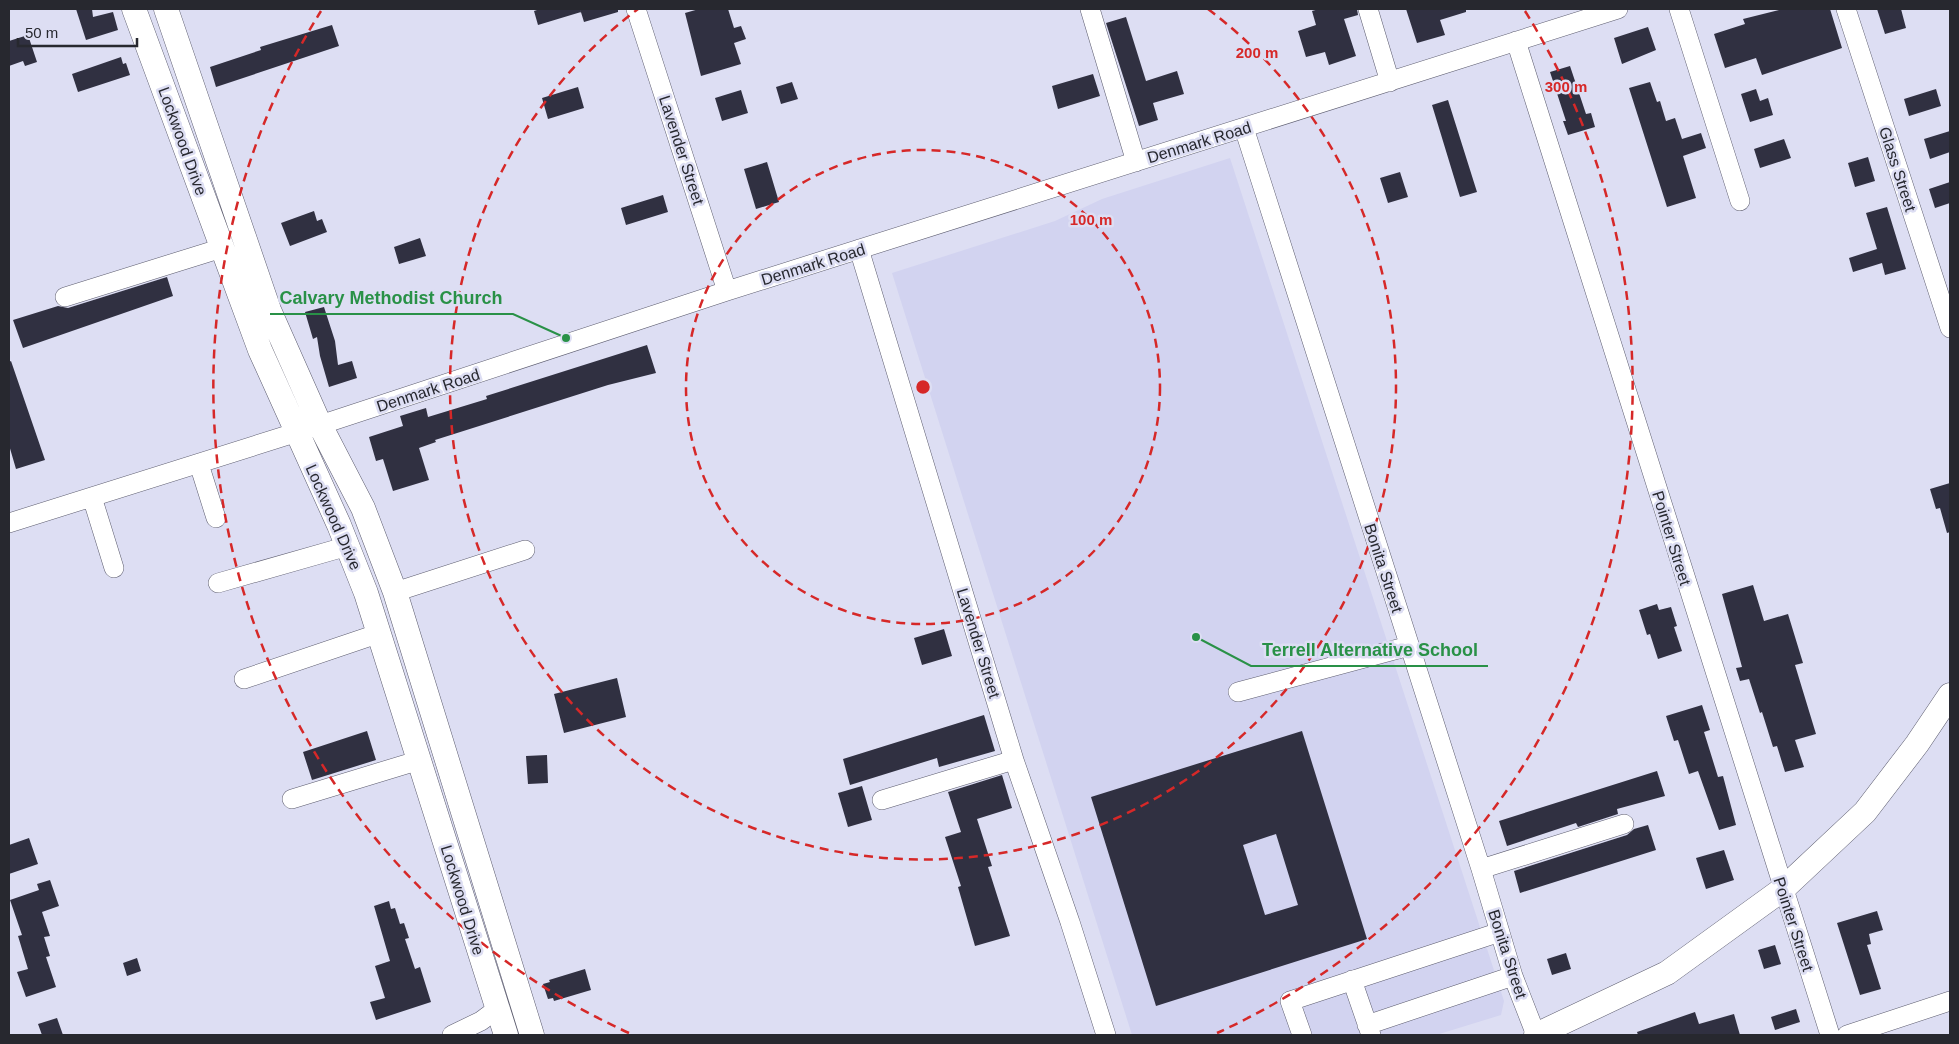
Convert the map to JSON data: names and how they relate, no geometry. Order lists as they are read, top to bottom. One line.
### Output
{"streets":{"main road":["Lockwood Drive"],"street":["Denmark Road","Lavender Street","Glass Street","Pointer Street","Bonita Street"]},"crossings":[["Lockwood Drive","Denmark Road"],["Denmark Road","Lavender Street"],["Denmark Road","Pointer Street"],["Denmark Road","Bonita Street"]],"places":["Calvary Methodist Church","Terrell Alternative School"],"scale_bar":"50 m","rings":["200 m","300 m","100 m"]}
